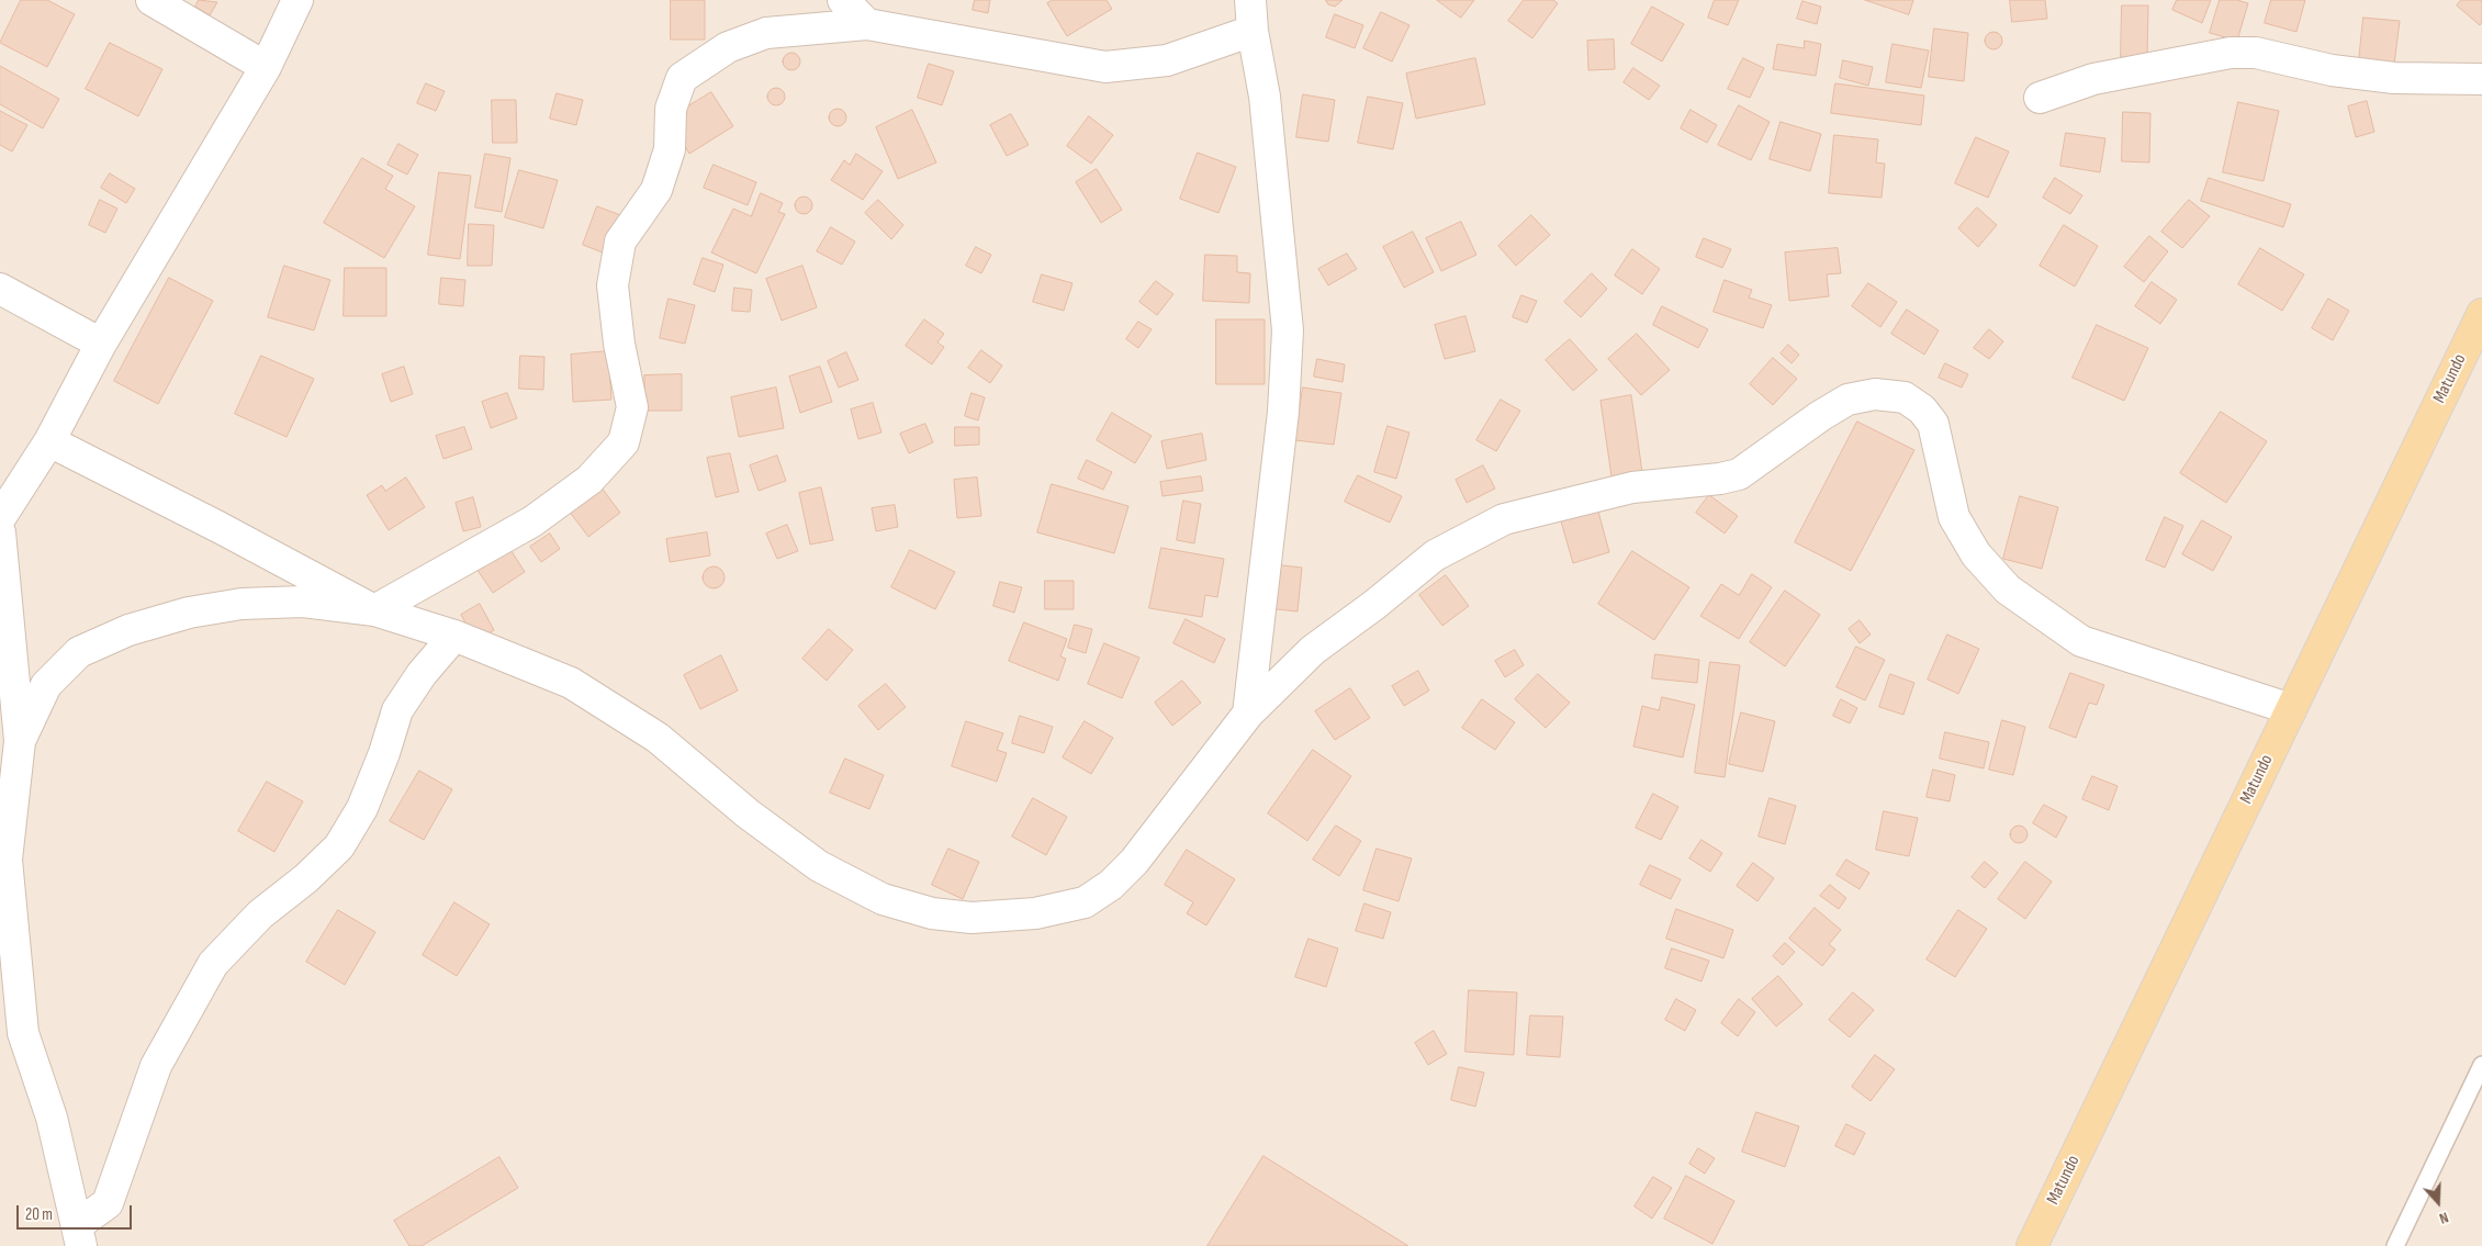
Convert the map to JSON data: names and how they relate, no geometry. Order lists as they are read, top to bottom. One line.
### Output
{"streets":{"main road":["Matundo"]},"scale_bar":"20 m","north":"bottom"}
